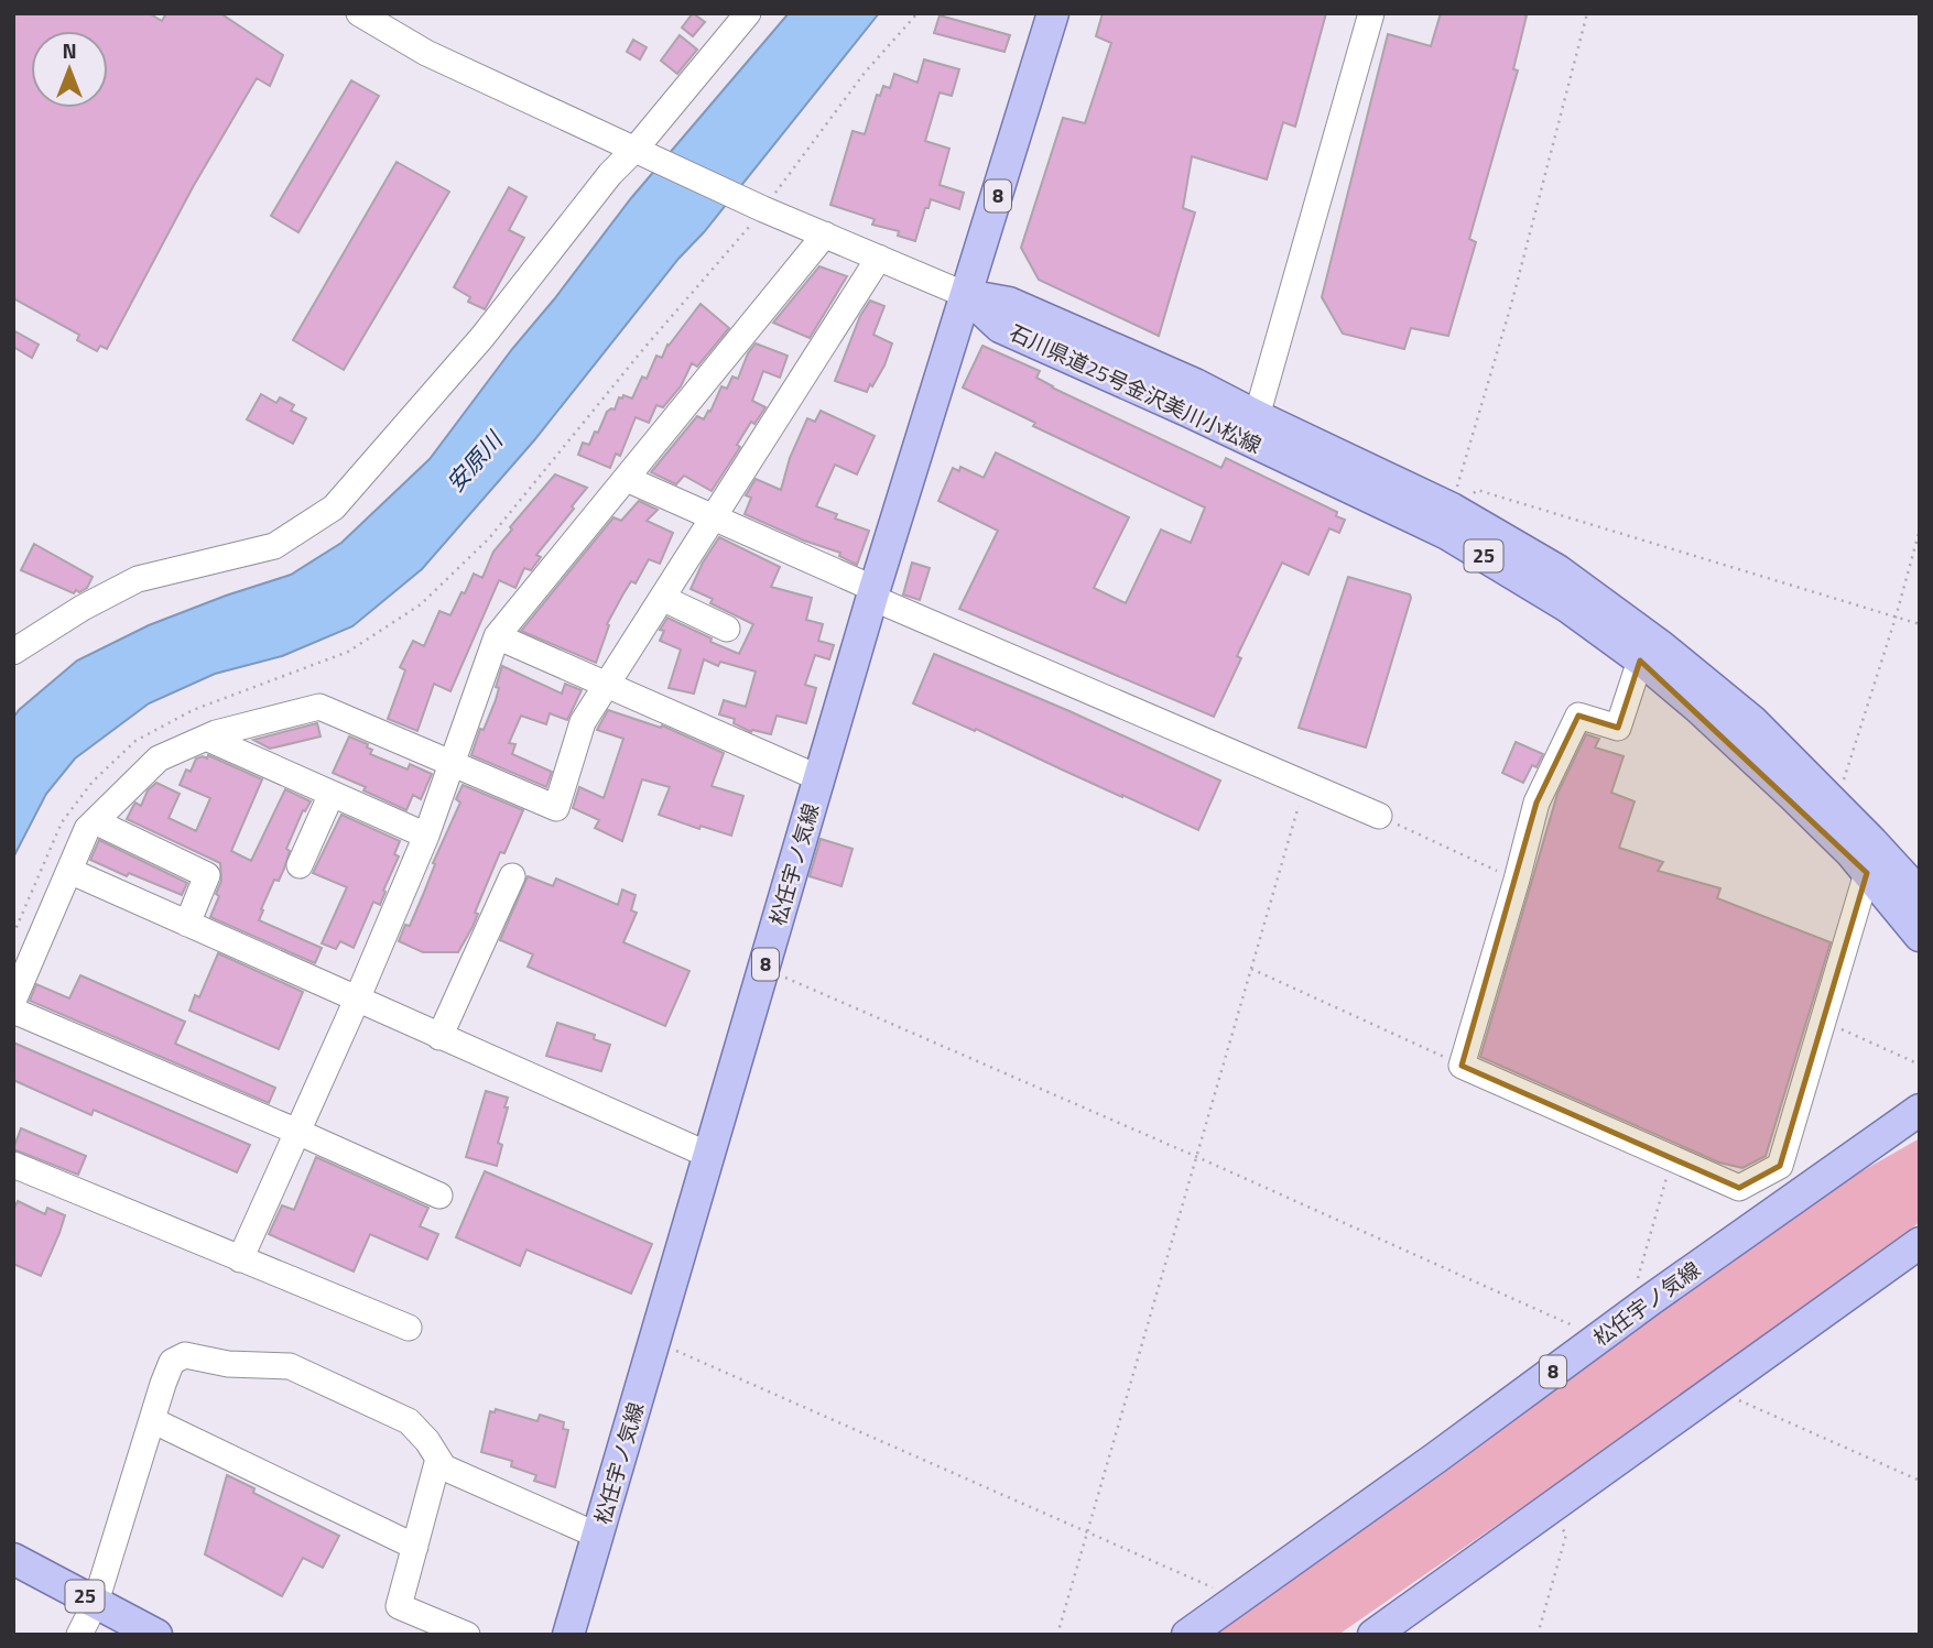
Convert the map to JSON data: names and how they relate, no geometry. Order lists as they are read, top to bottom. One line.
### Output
{"streets":{"main road":["8","石川県道25号金沢美川小松線","25","松任宇ノ気線"]},"crossings":[["石川県道25号金沢美川小松線","松任宇ノ気線"]],"water":["安原川"],"north":"top"}
